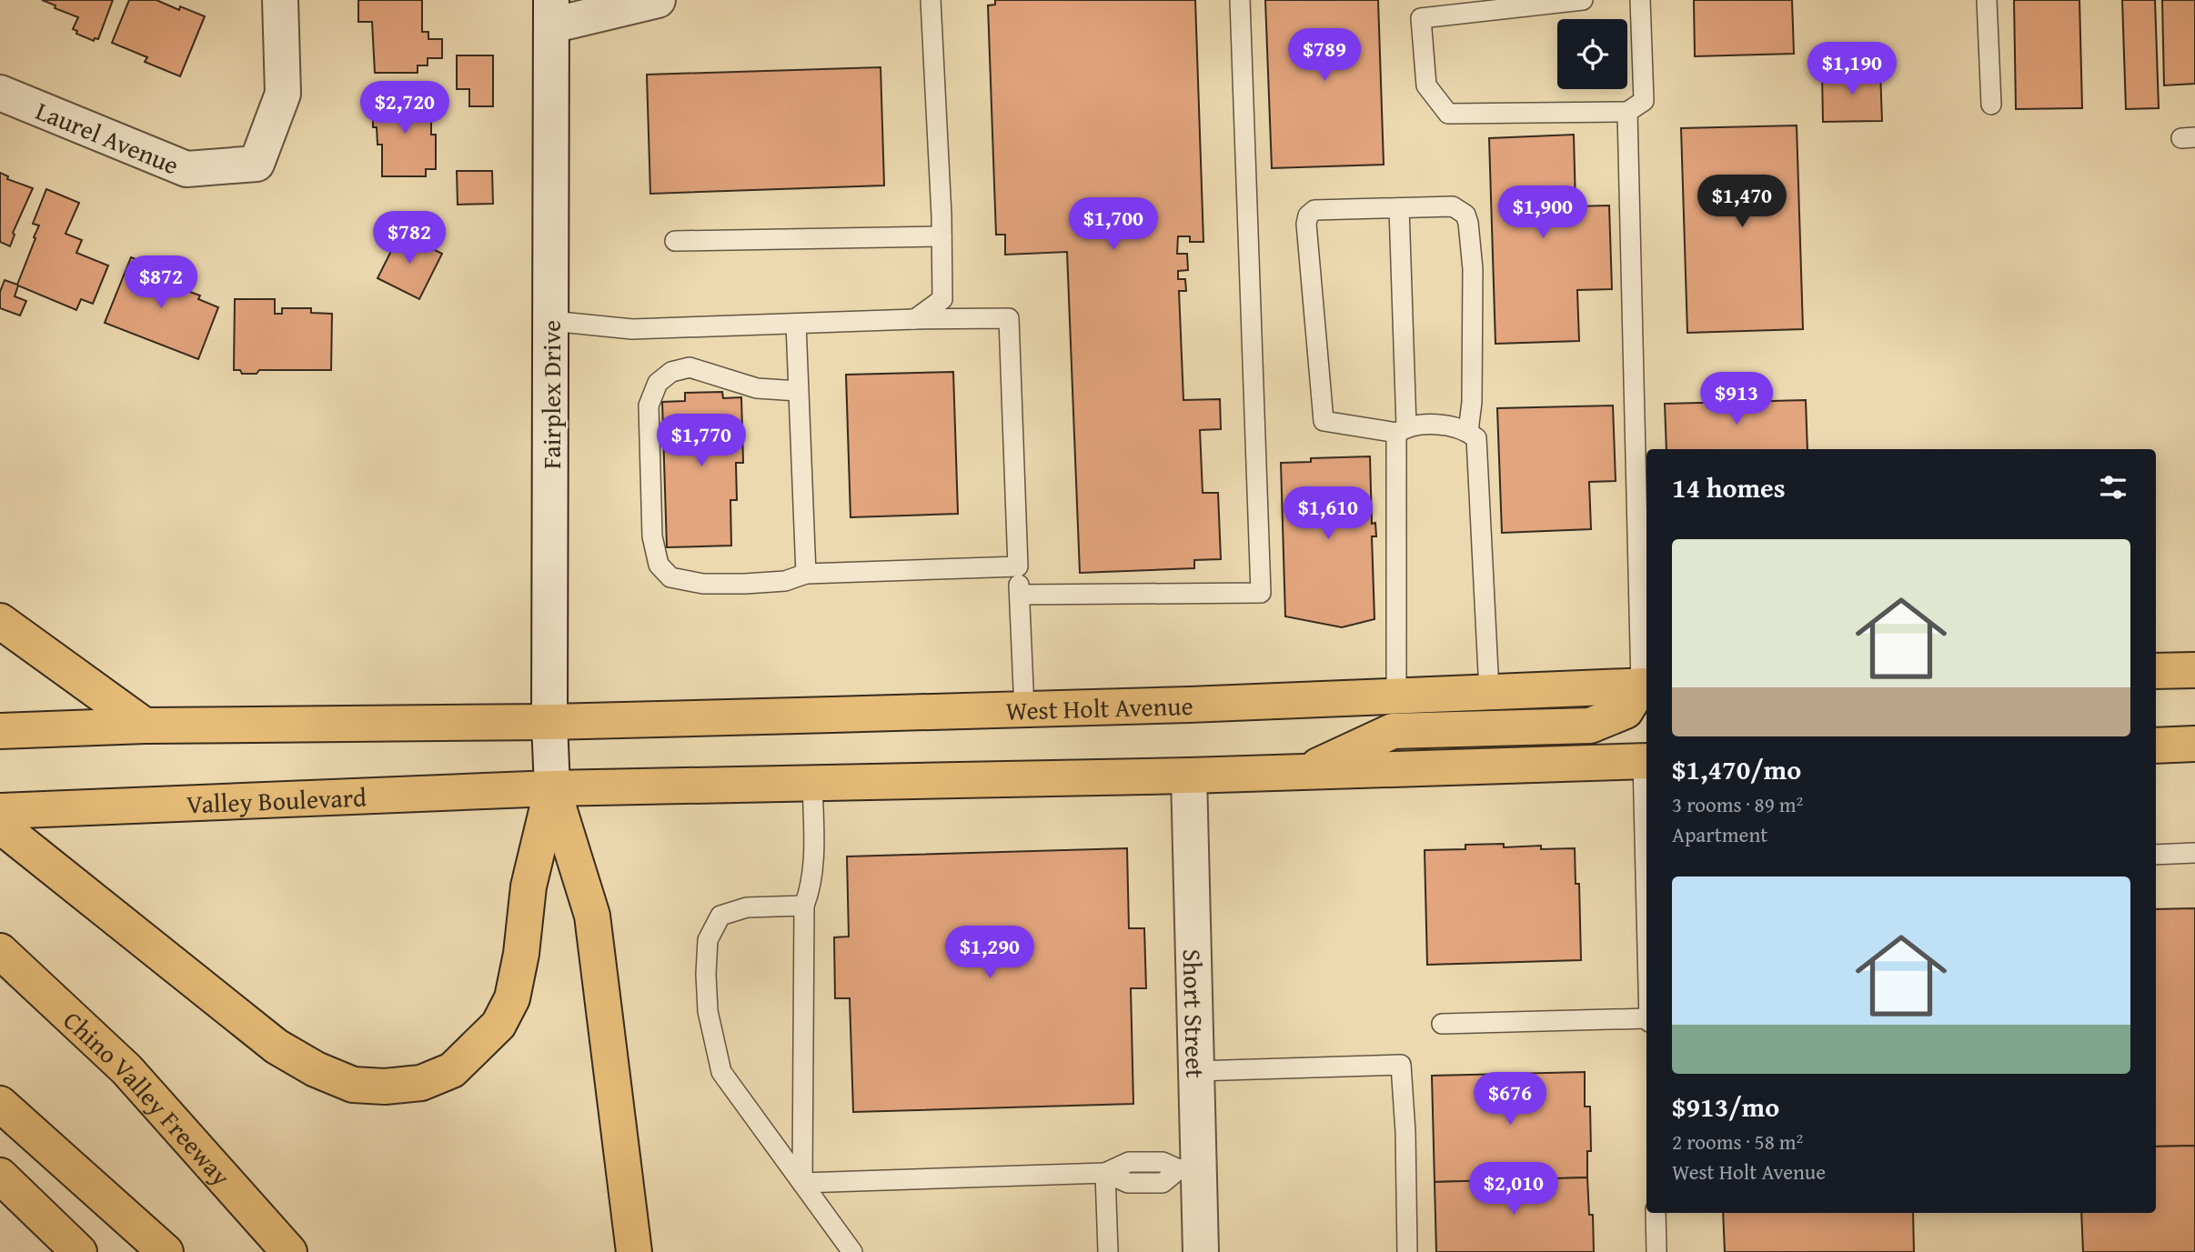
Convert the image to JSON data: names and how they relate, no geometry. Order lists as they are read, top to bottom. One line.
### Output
{"streets":{"main road":["West Holt Avenue","Valley Boulevard","Chino Valley Freeway"],"street":["Laurel Avenue","Fairplex Drive","Short Street"]},"crossings":[["Fairplex Drive","West Holt Avenue"],["Fairplex Drive","Valley Boulevard"]],"page":{"price":["$789","$1,190","$2,720","$1,470","$1,900","$1,700","$782","$872","$913","$1,770","$1,610","$1,290","$676","$2,010"],"heading":"14 homes","list":[{"name":"$1,470/mo","note":"3 rooms · 89 m² · Apartment"},{"name":"$913/mo","note":"2 rooms · 58 m² · West Holt Avenue"}]}}
